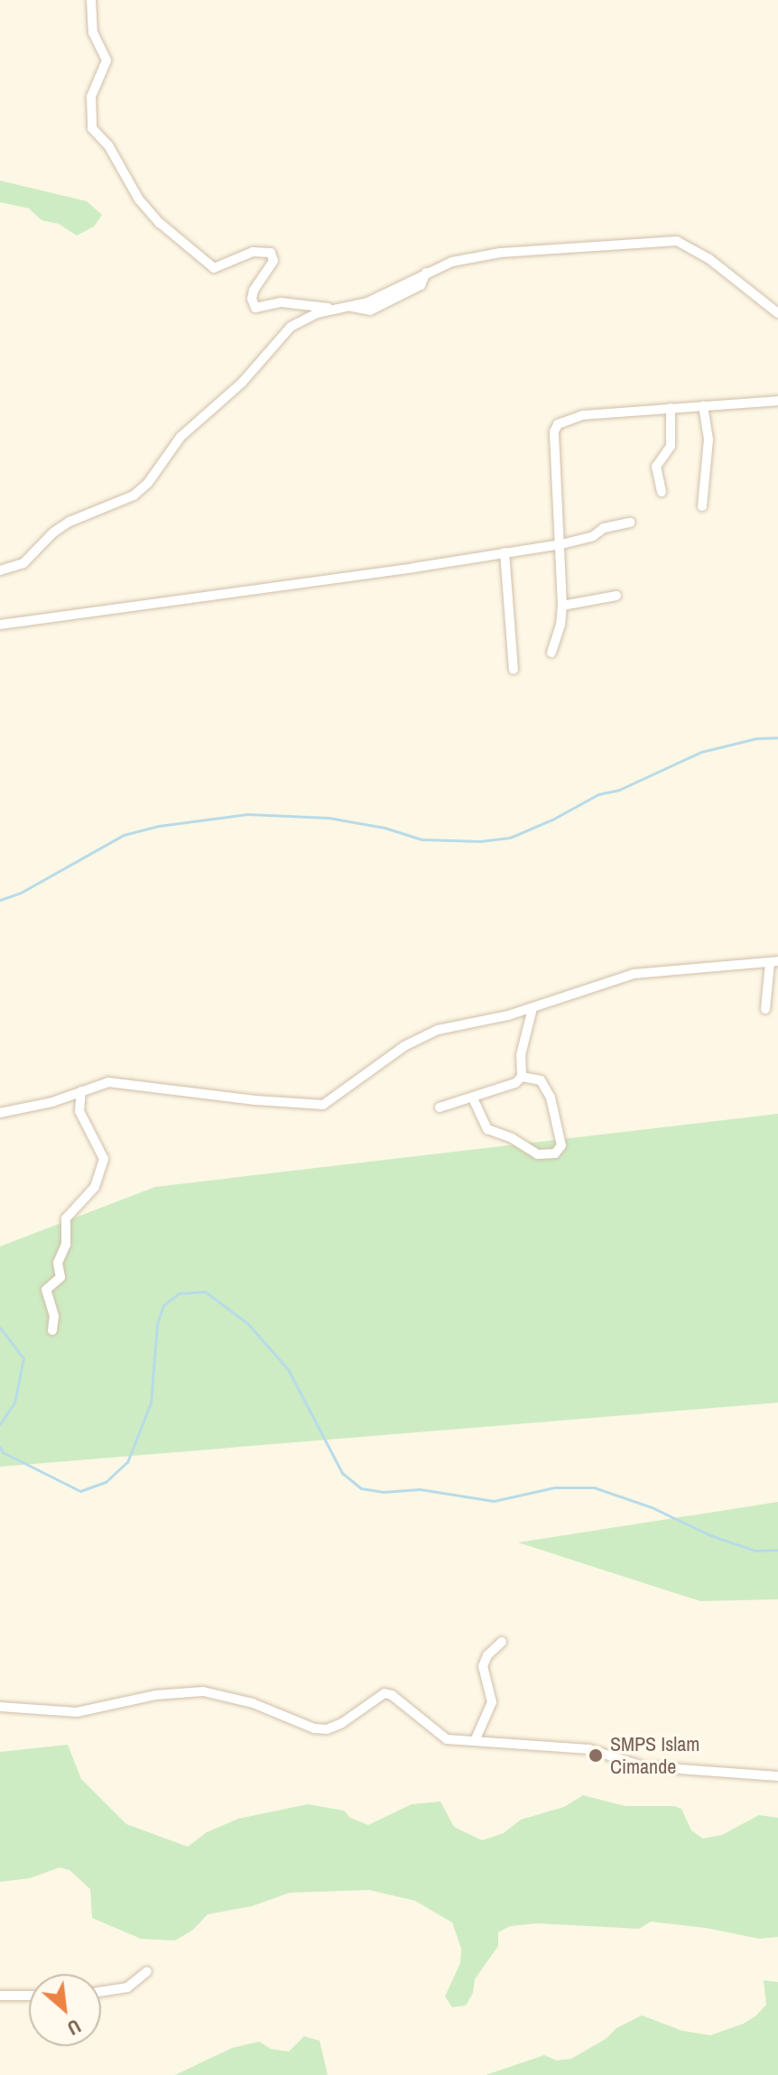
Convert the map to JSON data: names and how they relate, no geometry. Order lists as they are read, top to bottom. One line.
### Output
{"places":["SMPS Islam Cimande"],"north":"bottom right"}
